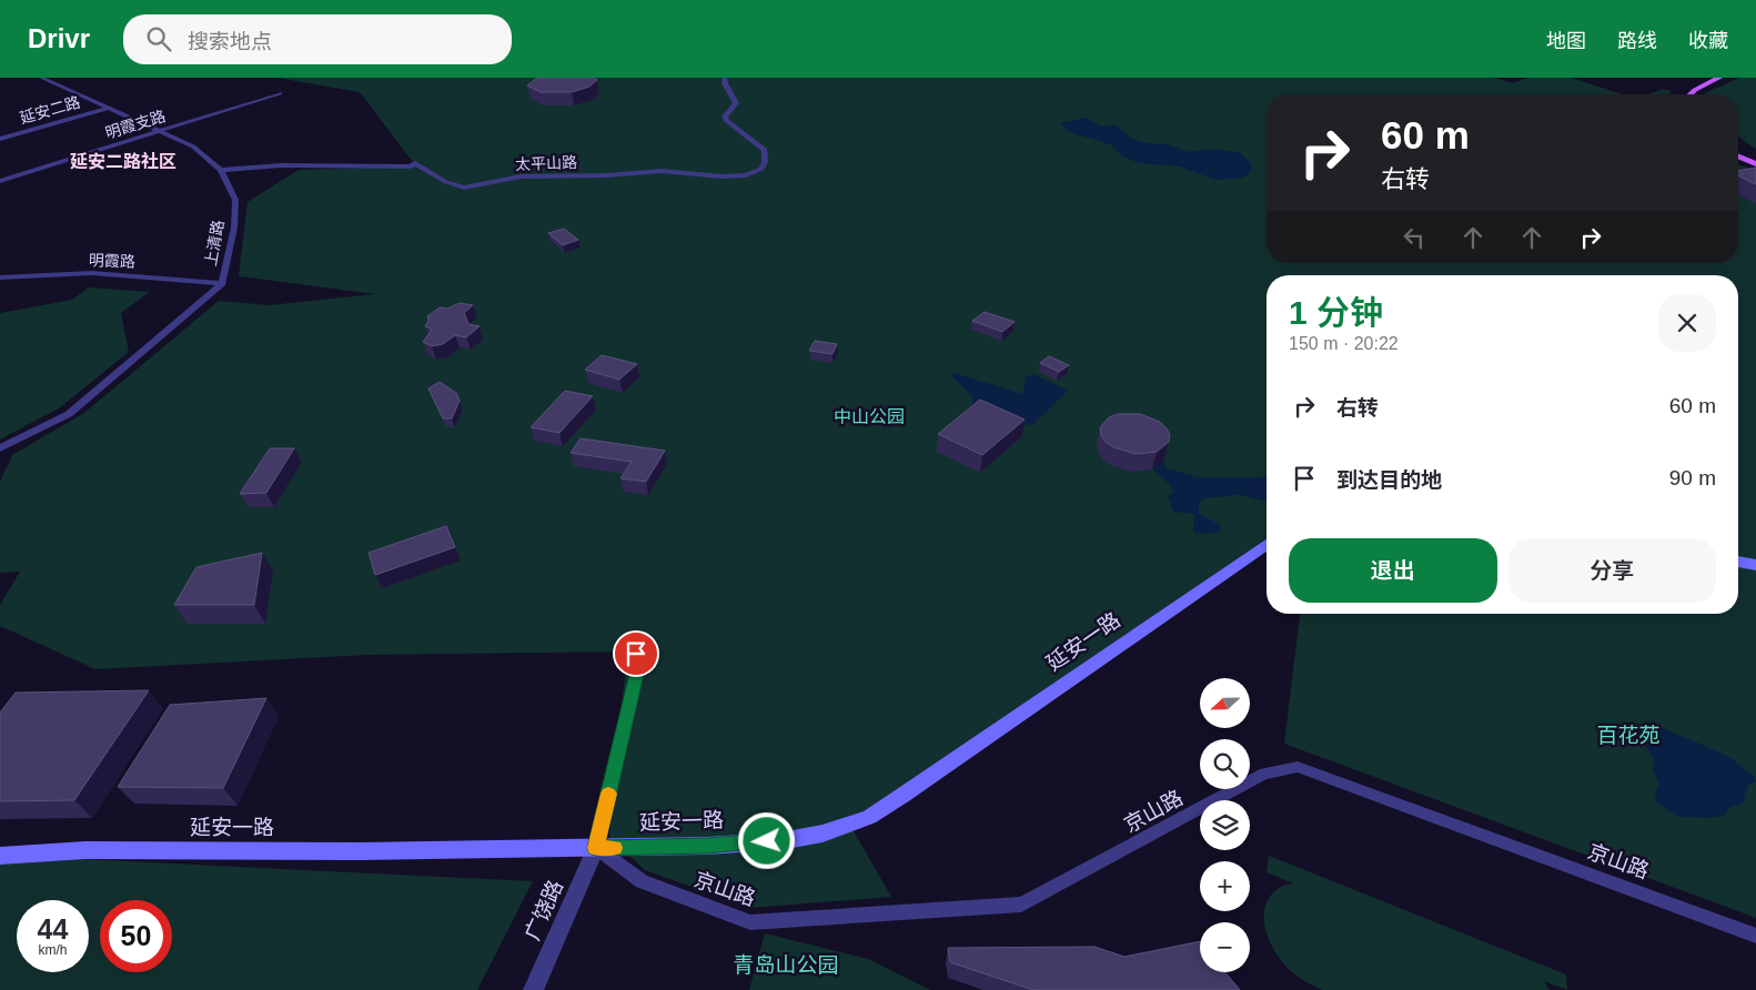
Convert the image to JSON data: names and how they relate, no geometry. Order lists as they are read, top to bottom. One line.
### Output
{"streets":{"main road":["延安一路"],"street":["延安二路","明霞支路","太平山路","上清路","明霞路","京山路","广饶路"]},"crossings":[["延安二路","上清路"],["明霞支路","上清路"],["太平山路","上清路"],["上清路","明霞路"],["延安一路","京山路"],["延安一路","广饶路"],["京山路","广饶路"]],"districts":["延安二路社区"],"parks":["中山公园","百花苑","青岛山公园"],"north":"left","page":{"header":"Drivr","search":"搜索地点","nav":["地图","路线","收藏"],"turn":["60 m","右转"],"heading":["1 分钟","150 m · 20:22"],"list":[{"name":"右转","value":"60 m"},{"name":"到达目的地","value":"90 m"}],"buttons":["退出","分享"],"map_buttons":["+","−"],"speed":"44 km/h","limit":"50"}}
